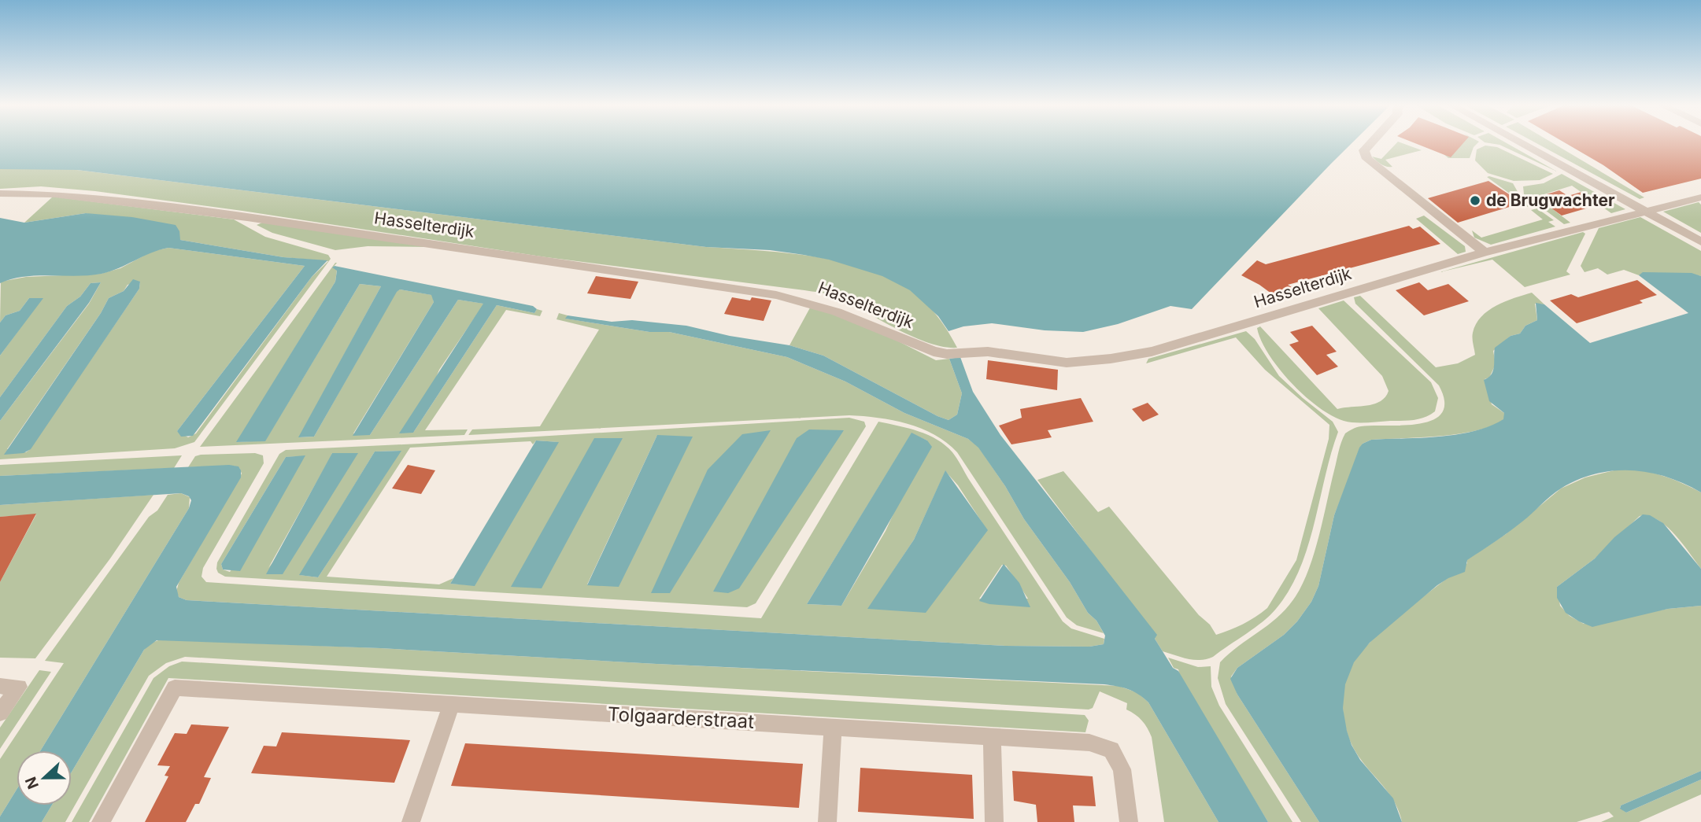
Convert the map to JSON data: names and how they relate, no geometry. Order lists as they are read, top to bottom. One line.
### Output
{"streets":{"street":["Hasselterdijk","Tolgaarderstraat"]},"places":["de Brugwachter"],"north":"left"}
